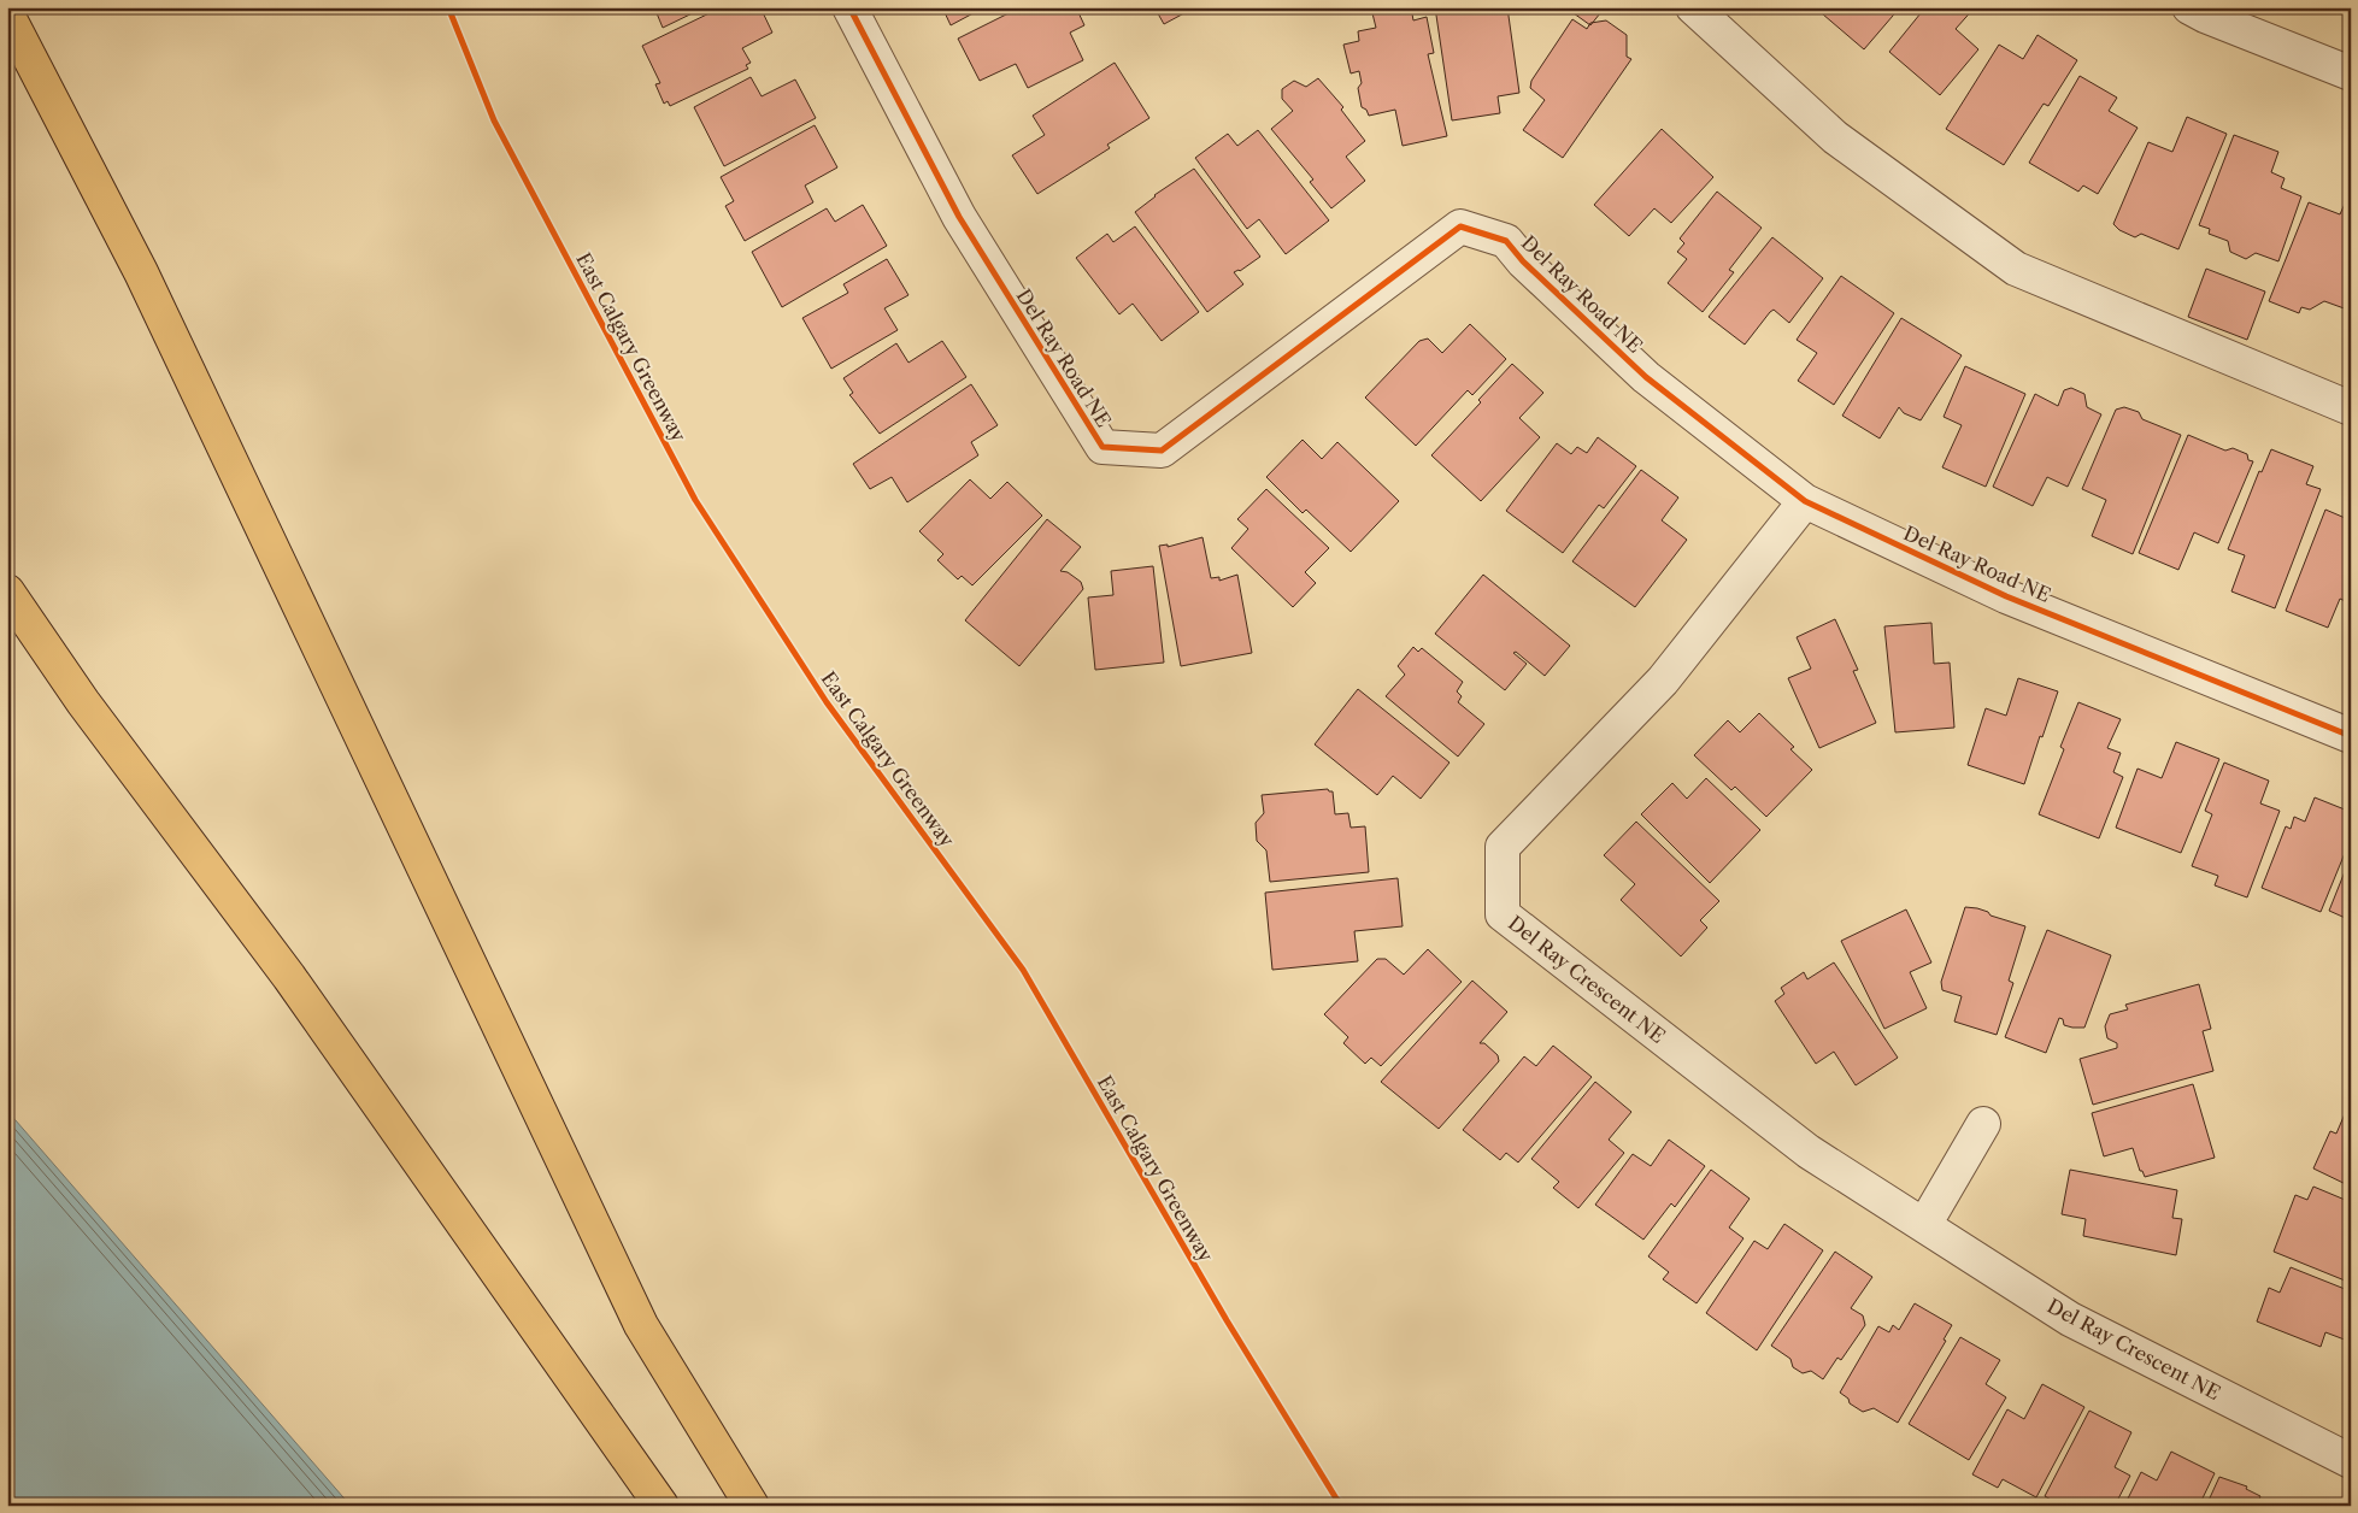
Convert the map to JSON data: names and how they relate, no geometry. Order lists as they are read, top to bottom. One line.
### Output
{"streets":{"street":["Del Ray Road NE","Del Ray Crescent NE"],"cycle path":["East Calgary Greenway"]},"crossings":[["Del Ray Road NE","Del Ray Crescent NE"]]}
